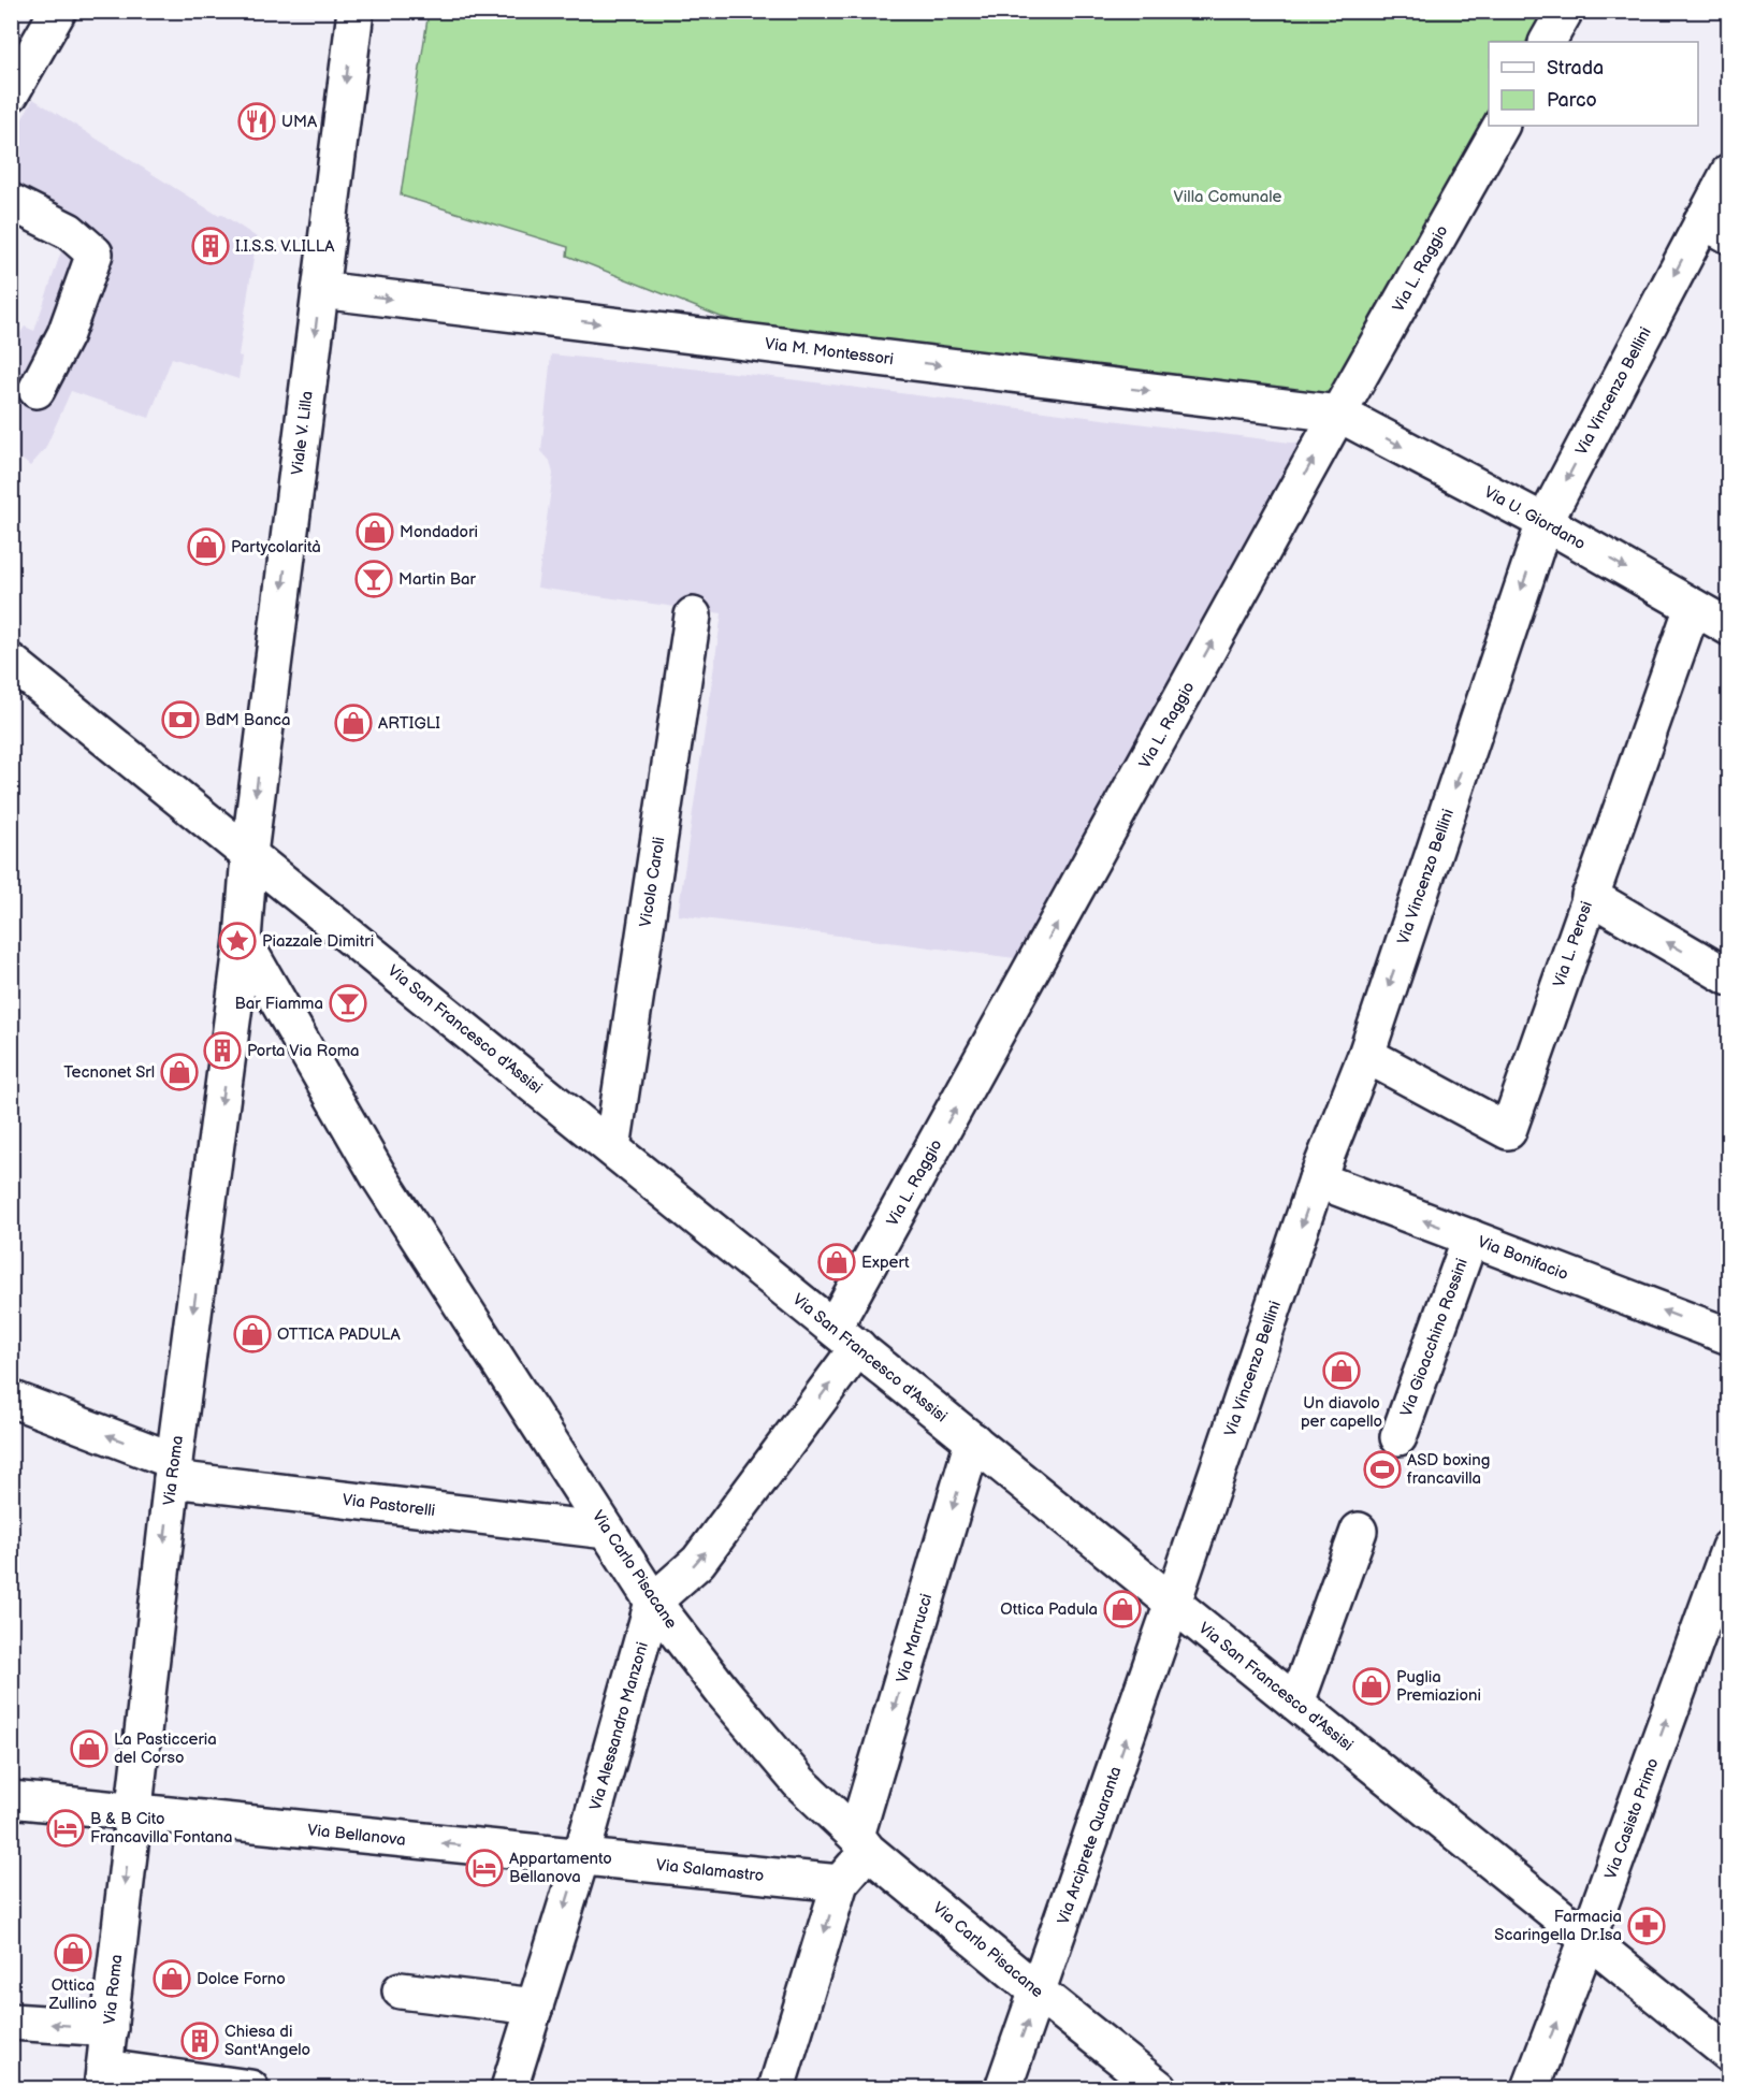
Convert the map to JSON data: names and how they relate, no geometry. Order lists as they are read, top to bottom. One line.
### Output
{"streets":{"street":["Via L. Raggio","Via M. Montessori","Via Vincenzo Bellini","Viale V. Lilla","Via U. Giordano","Vicolo Caroli","Via L. Perosi","Via San Francesco d'Assisi","Via Bonifacio","Via Gioacchino Rossini","Via Roma","Via Pastorelli","Via Carlo Pisacane","Via Marrucci","Via Alessandro Manzoni","Via Casisto Primo","Via Bellanova","Via Arciprete Quaranta","Via Salamastro"]},"crossings":[["Via L. Raggio","Via M. Montessori"],["Via L. Raggio","Via U. Giordano"],["Via L. Raggio","Via San Francesco d'Assisi"],["Via M. Montessori","Viale V. Lilla"],["Via M. Montessori","Via U. Giordano"],["Via Vincenzo Bellini","Via U. Giordano"],["Via Vincenzo Bellini","Via L. Perosi"],["Via Vincenzo Bellini","Via San Francesco d'Assisi"],["Via Vincenzo Bellini","Via Bonifacio"],["Via Vincenzo Bellini","Via Arciprete Quaranta"],["Viale V. Lilla","Via San Francesco d'Assisi"],["Viale V. Lilla","Via Roma"],["Via U. Giordano","Via L. Perosi"],["Vicolo Caroli","Via San Francesco d'Assisi"],["Via San Francesco d'Assisi","Via Roma"],["Via San Francesco d'Assisi","Via Marrucci"],["Via San Francesco d'Assisi","Via Casisto Primo"],["Via San Francesco d'Assisi","Via Arciprete Quaranta"],["Via Bonifacio","Via Gioacchino Rossini"],["Via Roma","Via Pastorelli"],["Via Roma","Via Carlo Pisacane"],["Via Roma","Via Bellanova"],["Via Pastorelli","Via Carlo Pisacane"],["Via Carlo Pisacane","Via Marrucci"],["Via Carlo Pisacane","Via Alessandro Manzoni"],["Via Carlo Pisacane","Via Arciprete Quaranta"],["Via Marrucci","Via Salamastro"],["Via Alessandro Manzoni","Via Bellanova"],["Via Alessandro Manzoni","Via Salamastro"],["Via Bellanova","Via Salamastro"]],"one_way":["Via L. Raggio","Via M. Montessori","Via Vincenzo Bellini","Viale V. Lilla","Via U. Giordano","Via Bonifacio","Via Roma","Via Casisto Primo","Via Arciprete Quaranta"],"parks":["Villa Comunale"],"places":{"restaurant":["UMA"],"building":["I.I.S.S. V.LILLA","Porta Via Roma","Chiesa di Sant'Angelo"],"shop":["Mondadori","Partycolarità","ARTIGLI","Tecnonet Srl","Expert","OTTICA PADULA","Un diavolo per capello","Ottica Padula","Puglia Premiazioni","La Pasticceria del Corso","Ottica Zullino","Dolce Forno"],"bar":["Martin Bar","Bar Fiamma"],"bank":["BdM Banca"],"place":["Piazzale Dimitri"],"sports":["ASD boxing francavilla"],"hotel":["B & B Cito Francavilla Fontana","Appartamento Bellanova"],"pharmacy":["Farmacia Scaringella Dr.Isa"]},"legend":["Strada","Parco"]}
